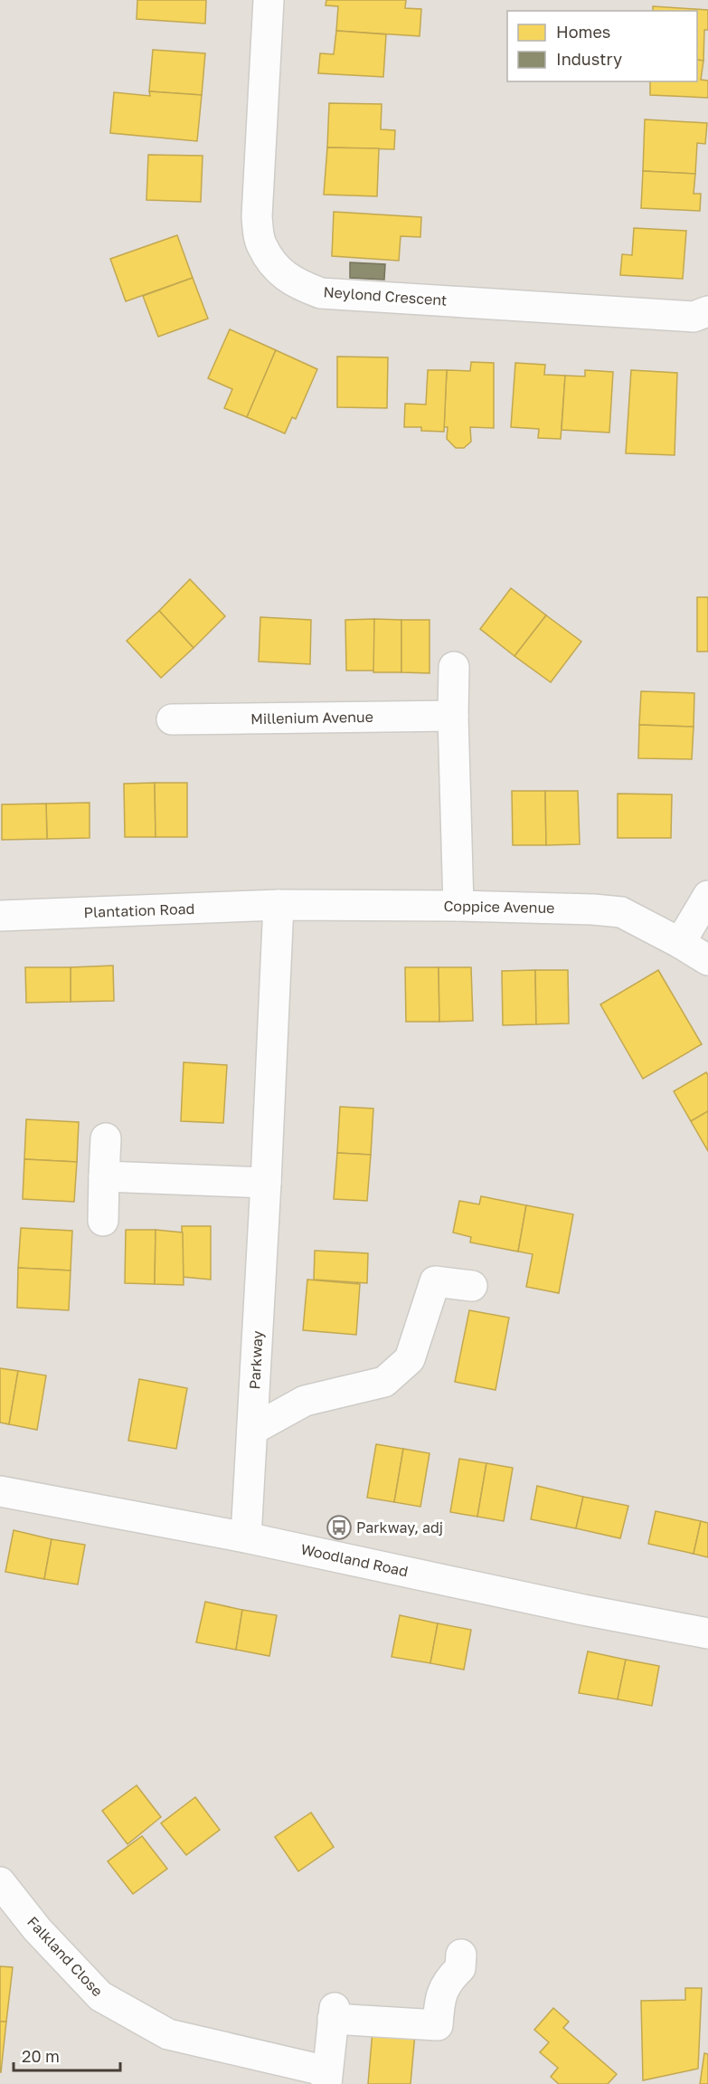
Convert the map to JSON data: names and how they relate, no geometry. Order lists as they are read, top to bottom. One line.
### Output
{"streets":{"street":["Neylond Crescent","Millenium Avenue","Coppice Avenue","Plantation Road","Parkway","Woodland Road","Falkland Close"]},"crossings":[["Coppice Avenue","Plantation Road"],["Coppice Avenue","Parkway"],["Plantation Road","Parkway"],["Parkway","Woodland Road"]],"places":{"bus stop":["Parkway, adj"]},"legend":["Homes","Industry"],"scale_bar":"20 m"}
